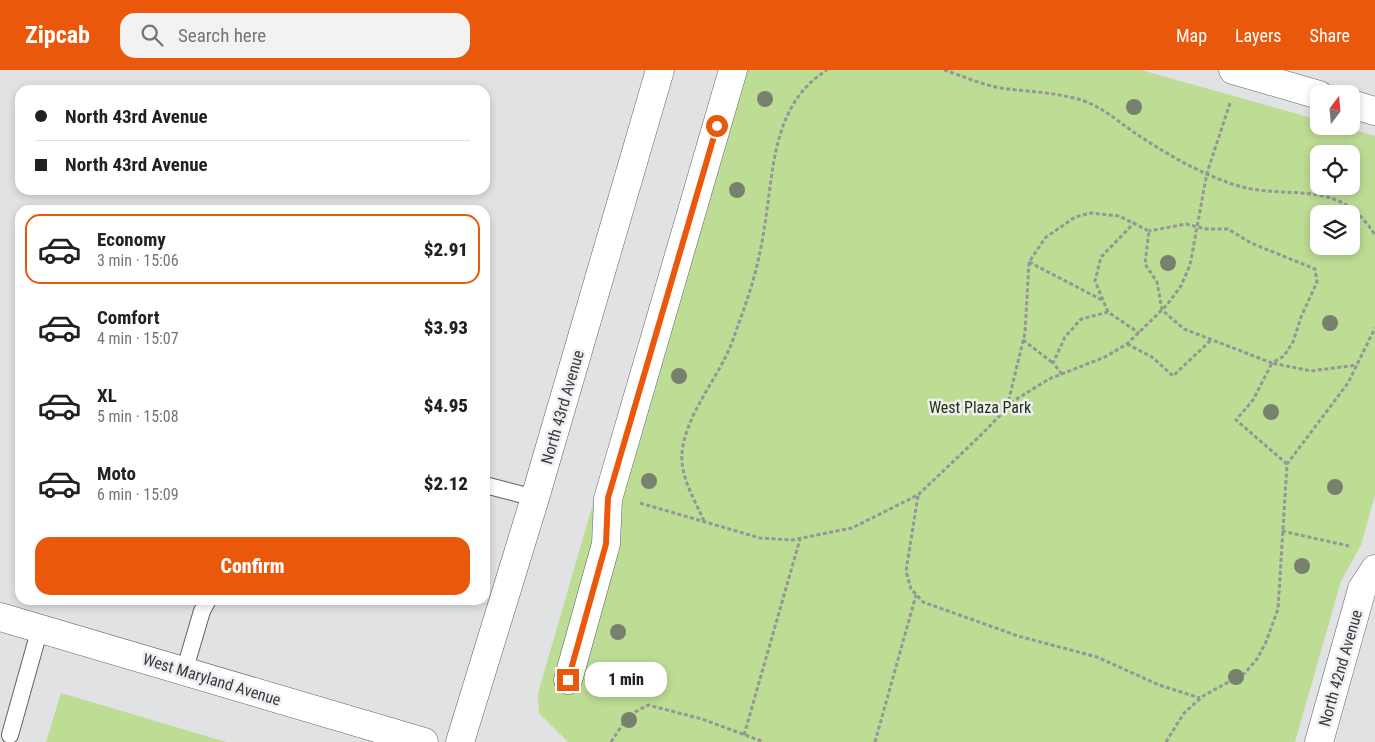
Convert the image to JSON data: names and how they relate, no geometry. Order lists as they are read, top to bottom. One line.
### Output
{"streets":{"street":["North 43rd Avenue","North 42nd Avenue","West Maryland Avenue"]},"parks":["West Plaza Park"],"north":"top","page":{"header":"Zipcab","search":"Search here","nav":["Map","Layers","Share"],"banner":["North 43rd Avenue","North 43rd Avenue"],"list":[{"name":"Economy","note":"3 min · 15:06","value":"$2.91"},{"name":"Comfort","note":"4 min · 15:07","value":"$3.93"},{"name":"XL","note":"5 min · 15:08","value":"$4.95"},{"name":"Moto","note":"6 min · 15:09","value":"$2.12"}],"buttons":"Confirm","bubble":"1 min"}}
